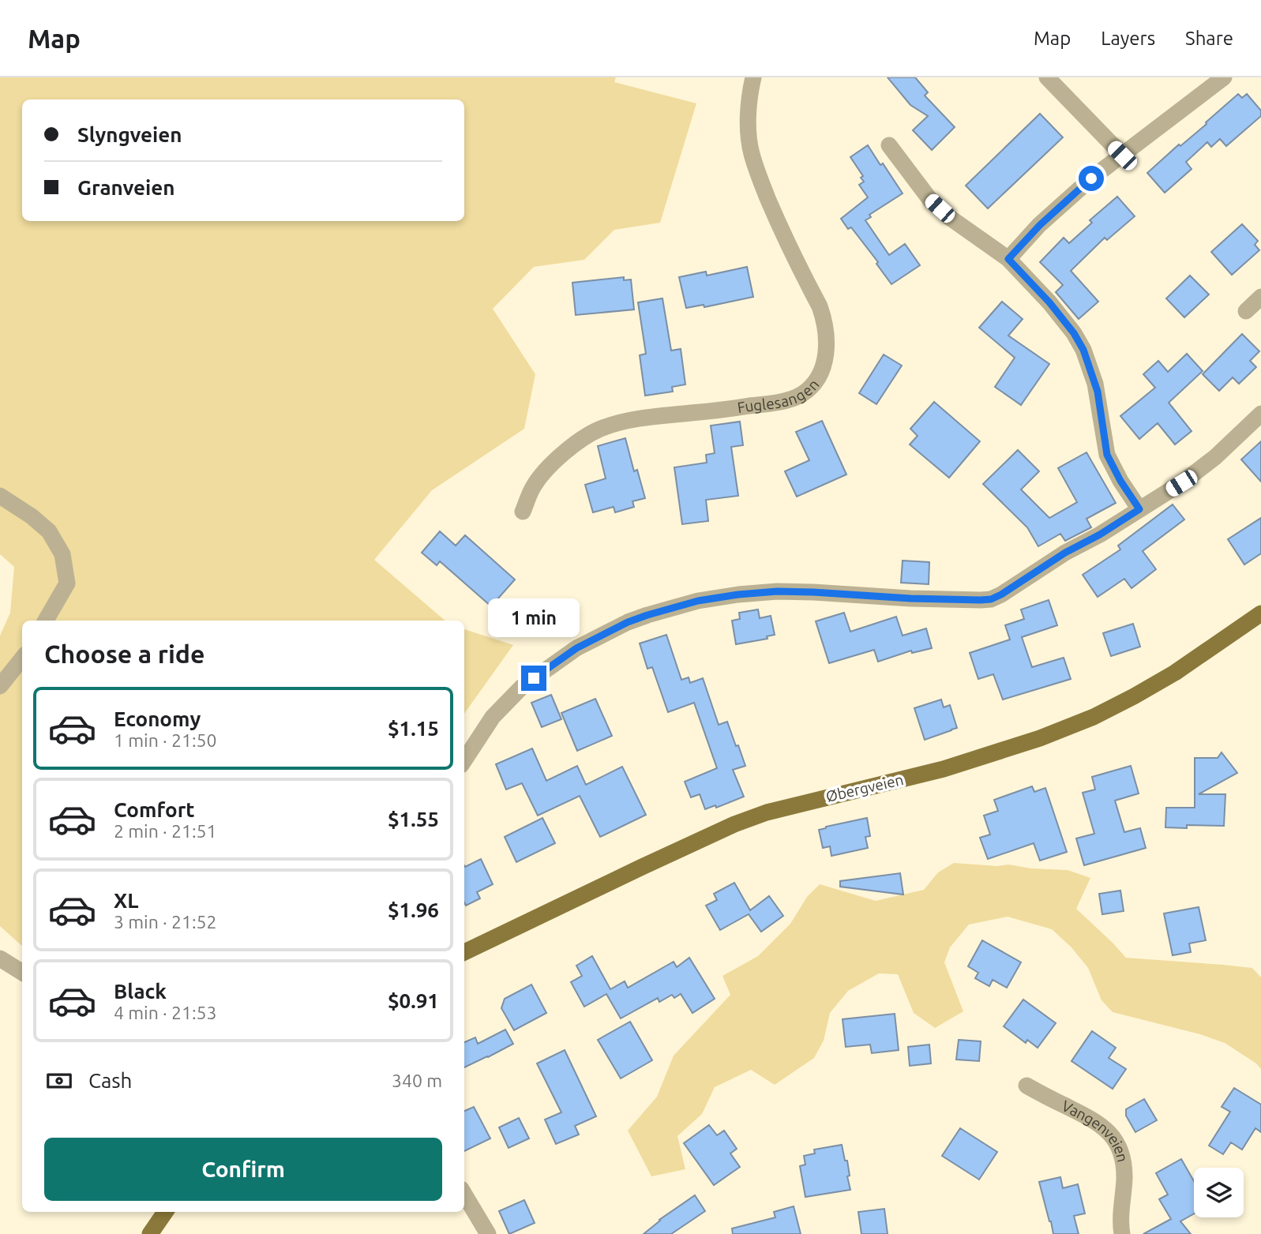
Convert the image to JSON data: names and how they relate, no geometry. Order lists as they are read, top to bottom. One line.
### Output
{"streets":{"main road":["Øbergveien"],"street":["Fuglesangen","Vangenveien"]},"page":{"header":"Map","nav":["Map","Layers","Share"],"banner":["Slyngveien","Granveien"],"bubble":"1 min","heading":"Choose a ride","list":[{"name":"Economy","note":"1 min · 21:50","value":"$1.15"},{"name":"Comfort","note":"2 min · 21:51","value":"$1.55"},{"name":"XL","note":"3 min · 21:52","value":"$1.96"},{"name":"Black","note":"4 min · 21:53","value":"$0.91"}],"pay":["Cash","340 m"],"buttons":"Confirm"}}
